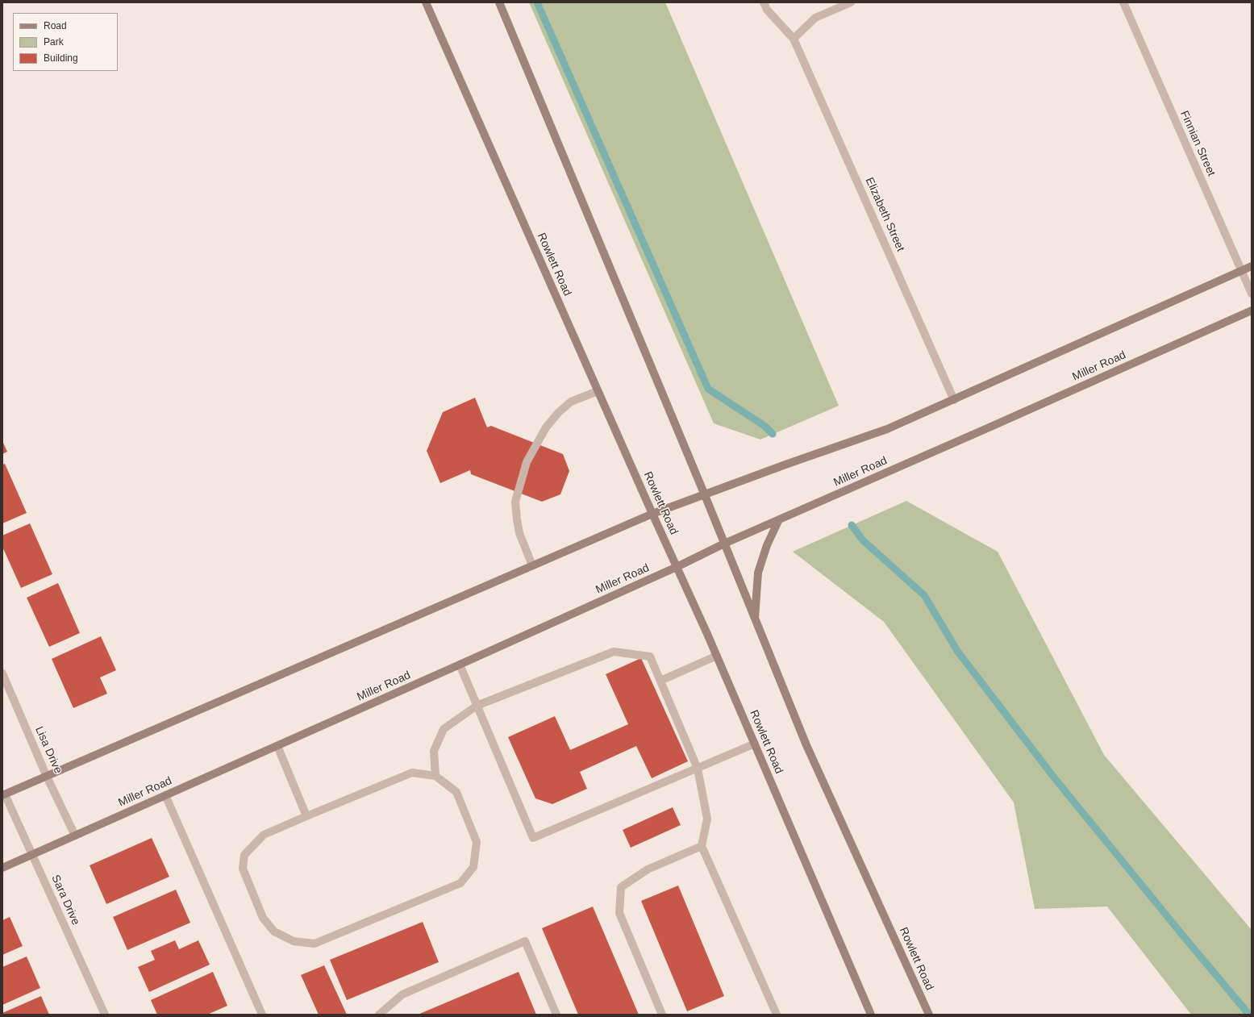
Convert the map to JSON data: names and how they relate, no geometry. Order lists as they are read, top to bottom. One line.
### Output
{"streets":{"main road":["Rowlett Road","Miller Road"],"street":["Finnian Street","Elizabeth Street","Lisa Drive","Sara Drive"]},"crossings":[["Rowlett Road","Miller Road"],["Miller Road","Lisa Drive"],["Miller Road","Sara Drive"]],"legend":["Road","Park","Building"]}
